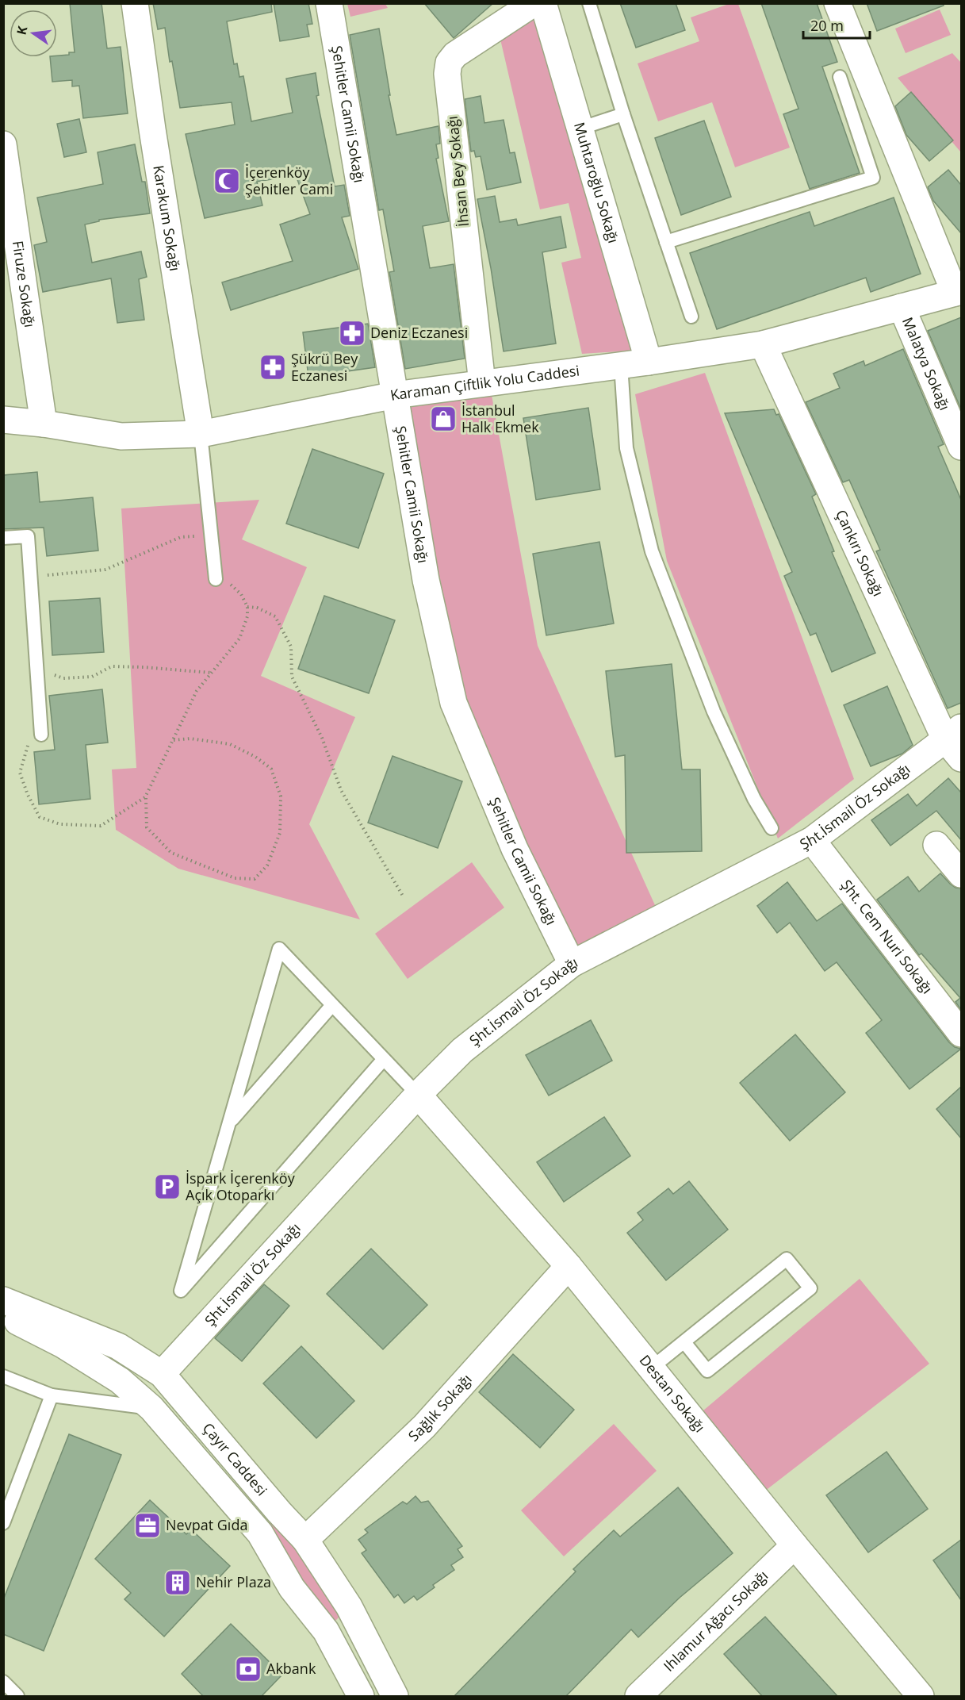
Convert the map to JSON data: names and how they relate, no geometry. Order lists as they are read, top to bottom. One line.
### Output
{"streets":{"street":["Şehitler Camii Sokağı","İhsan Bey Sokağı","Muhtaroğlu Sokağı","Karakum Sokağı","Firuze Sokağı","Malatya Sokağı","Karaman Çiftlik Yolu Caddesi","Çankırı Sokağı","Şht.İsmail Öz Sokağı","Şht. Cem Nuri Sokağı","Destan Sokağı","Sağlık Sokağı","Çayır Caddesi","Ihlamur Ağacı Sokağı"]},"crossings":[["Şehitler Camii Sokağı","Karaman Çiftlik Yolu Caddesi"],["Şehitler Camii Sokağı","Şht.İsmail Öz Sokağı"],["İhsan Bey Sokağı","Karaman Çiftlik Yolu Caddesi"],["Muhtaroğlu Sokağı","Karaman Çiftlik Yolu Caddesi"],["Karakum Sokağı","Karaman Çiftlik Yolu Caddesi"],["Firuze Sokağı","Karaman Çiftlik Yolu Caddesi"],["Malatya Sokağı","Karaman Çiftlik Yolu Caddesi"],["Karaman Çiftlik Yolu Caddesi","Çankırı Sokağı"],["Çankırı Sokağı","Şht.İsmail Öz Sokağı"],["Şht.İsmail Öz Sokağı","Şht. Cem Nuri Sokağı"],["Şht.İsmail Öz Sokağı","Destan Sokağı"],["Şht.İsmail Öz Sokağı","Çayır Caddesi"],["Destan Sokağı","Sağlık Sokağı"],["Destan Sokağı","Ihlamur Ağacı Sokağı"],["Sağlık Sokağı","Çayır Caddesi"]],"places":{"mosque":["İçerenköy Şehitler Cami"],"pharmacy":["Deniz Eczanesi","Şükrü Bey Eczanesi"],"shop":["İstanbul Halk Ekmek"],"parking":["İspark İçerenköy Açık Otoparkı"],"office":["Nevpat Gıda"],"building":["Nehir Plaza"],"bank":["Akbank"]},"scale_bar":"20 m","north":"left"}
